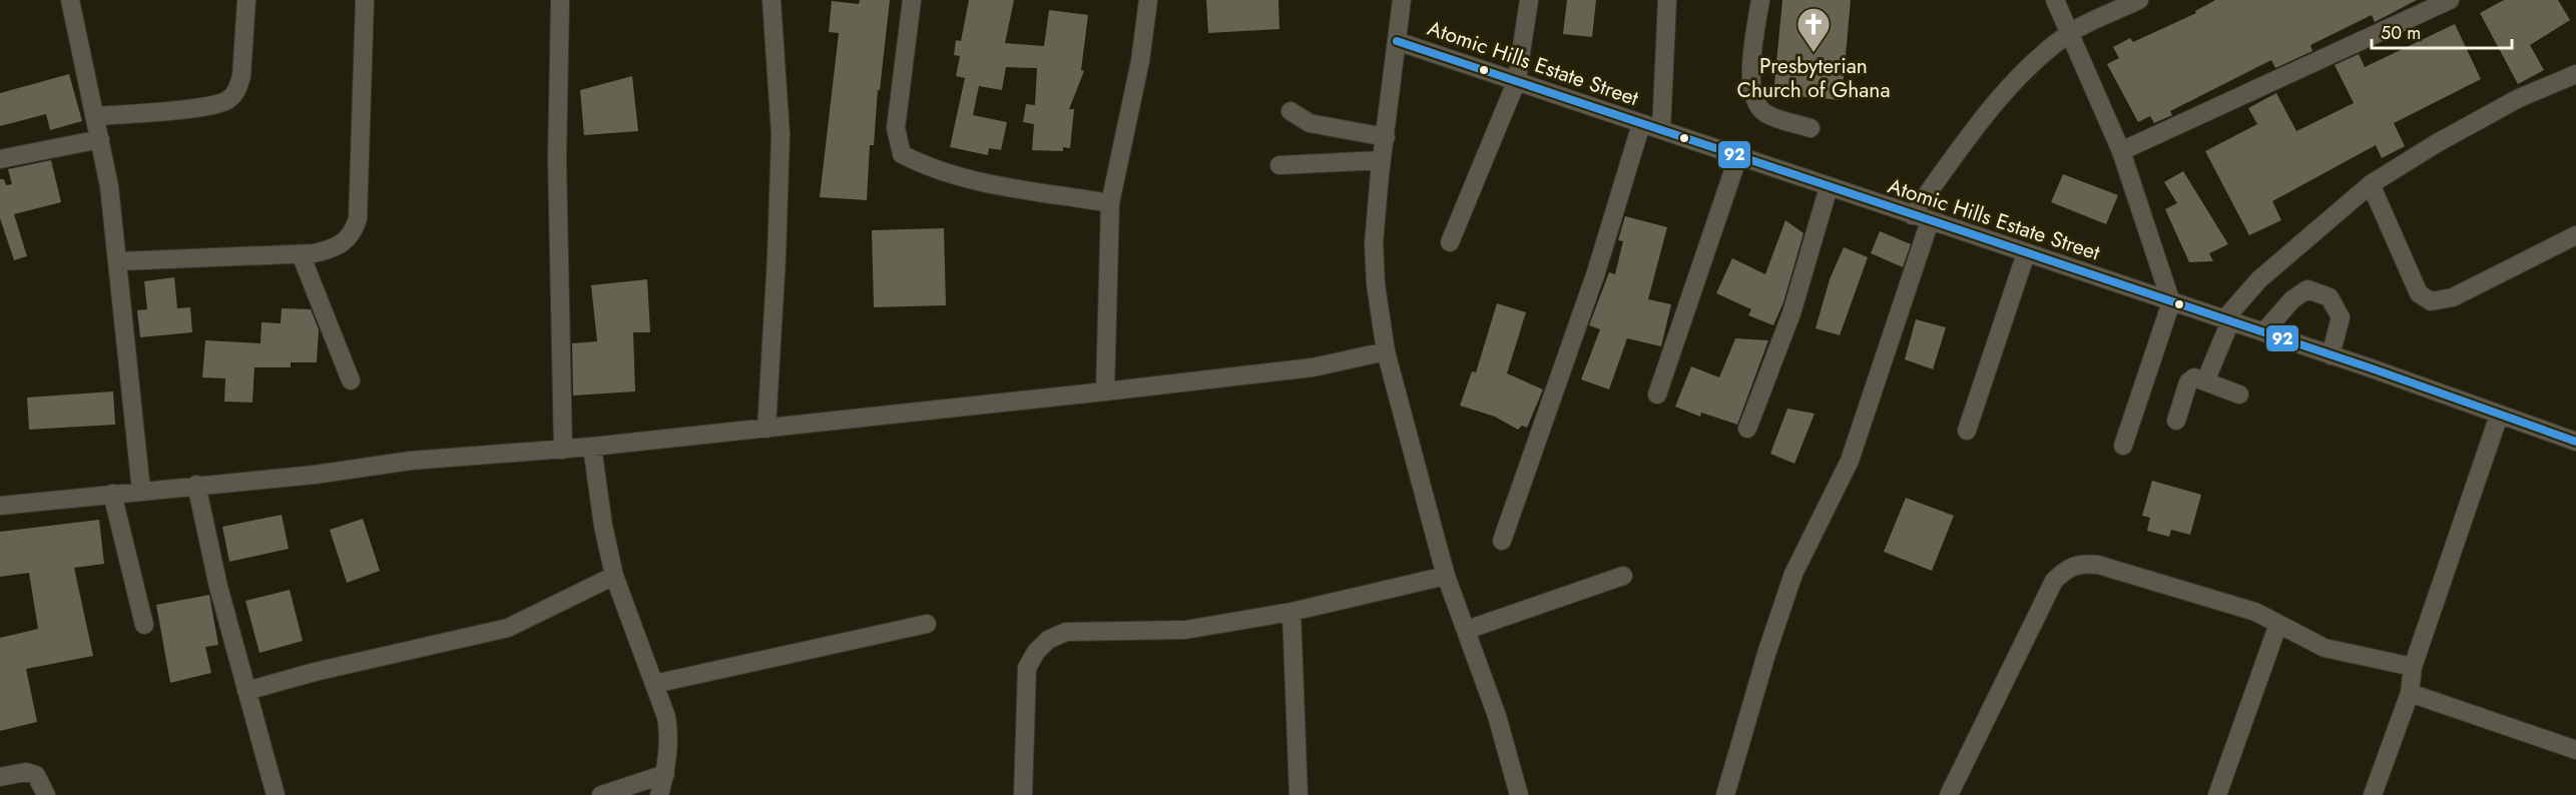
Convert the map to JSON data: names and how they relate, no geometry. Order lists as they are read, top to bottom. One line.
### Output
{"streets":{"street":["Atomic Hills Estate Street"]},"places":{"church":["Presbyterian Church of Ghana"]},"lines":["transit line 92"],"scale_bar":"50 m"}
